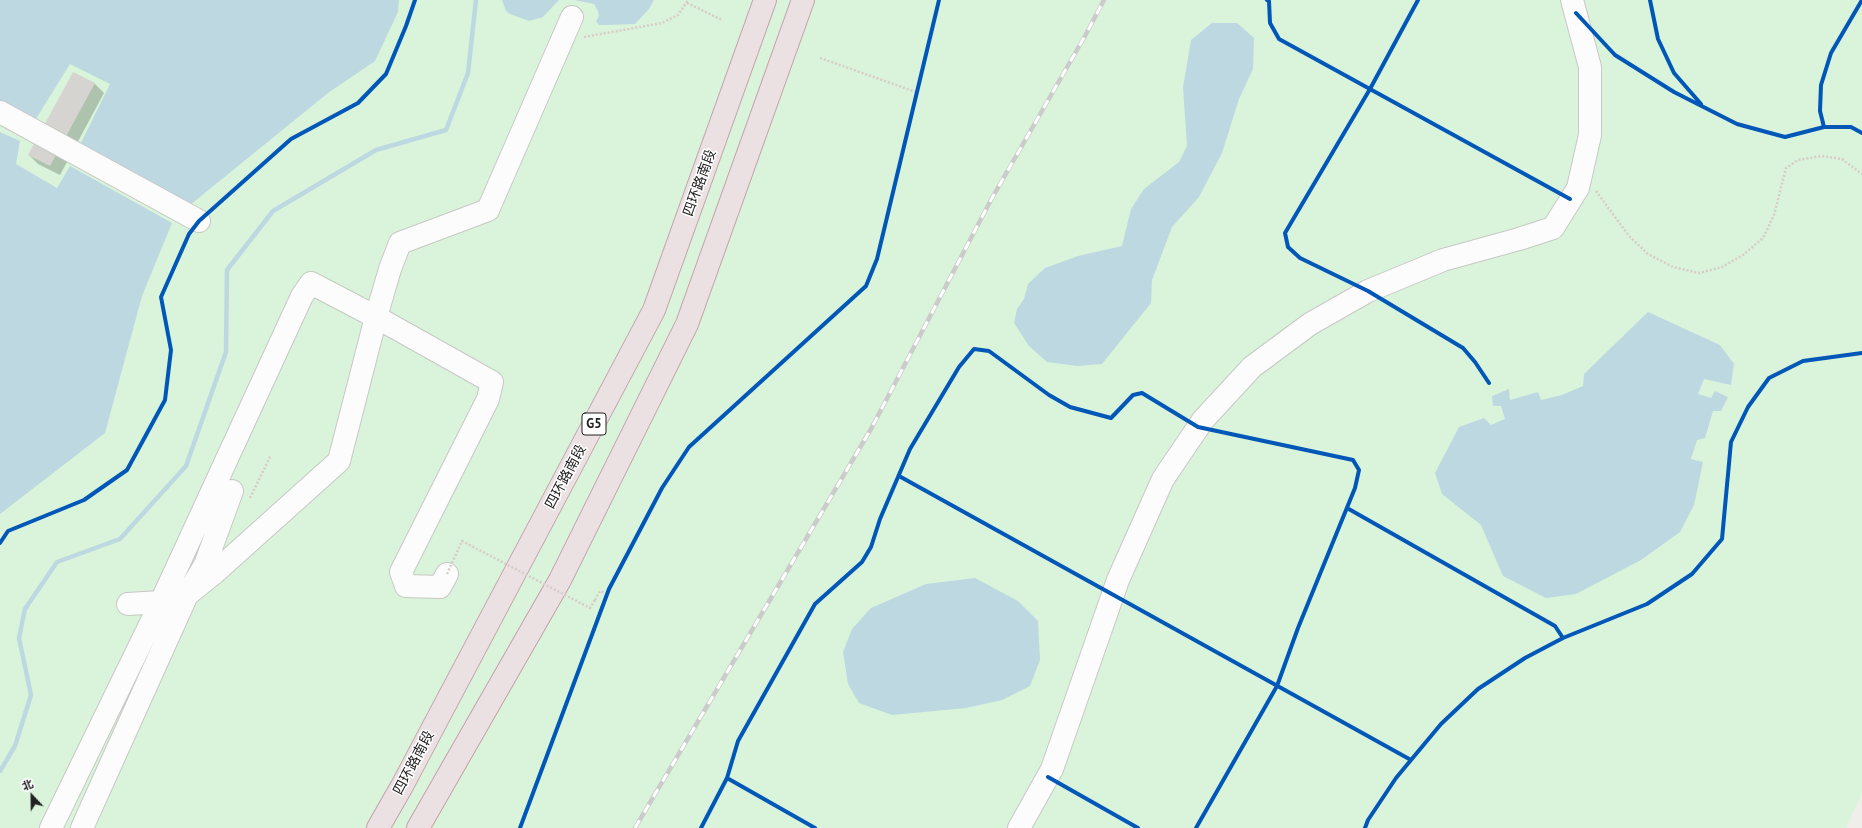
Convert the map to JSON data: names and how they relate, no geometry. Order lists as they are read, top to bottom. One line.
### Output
{"streets":{"highway":["四环路南段","G5"]},"north":"top"}
